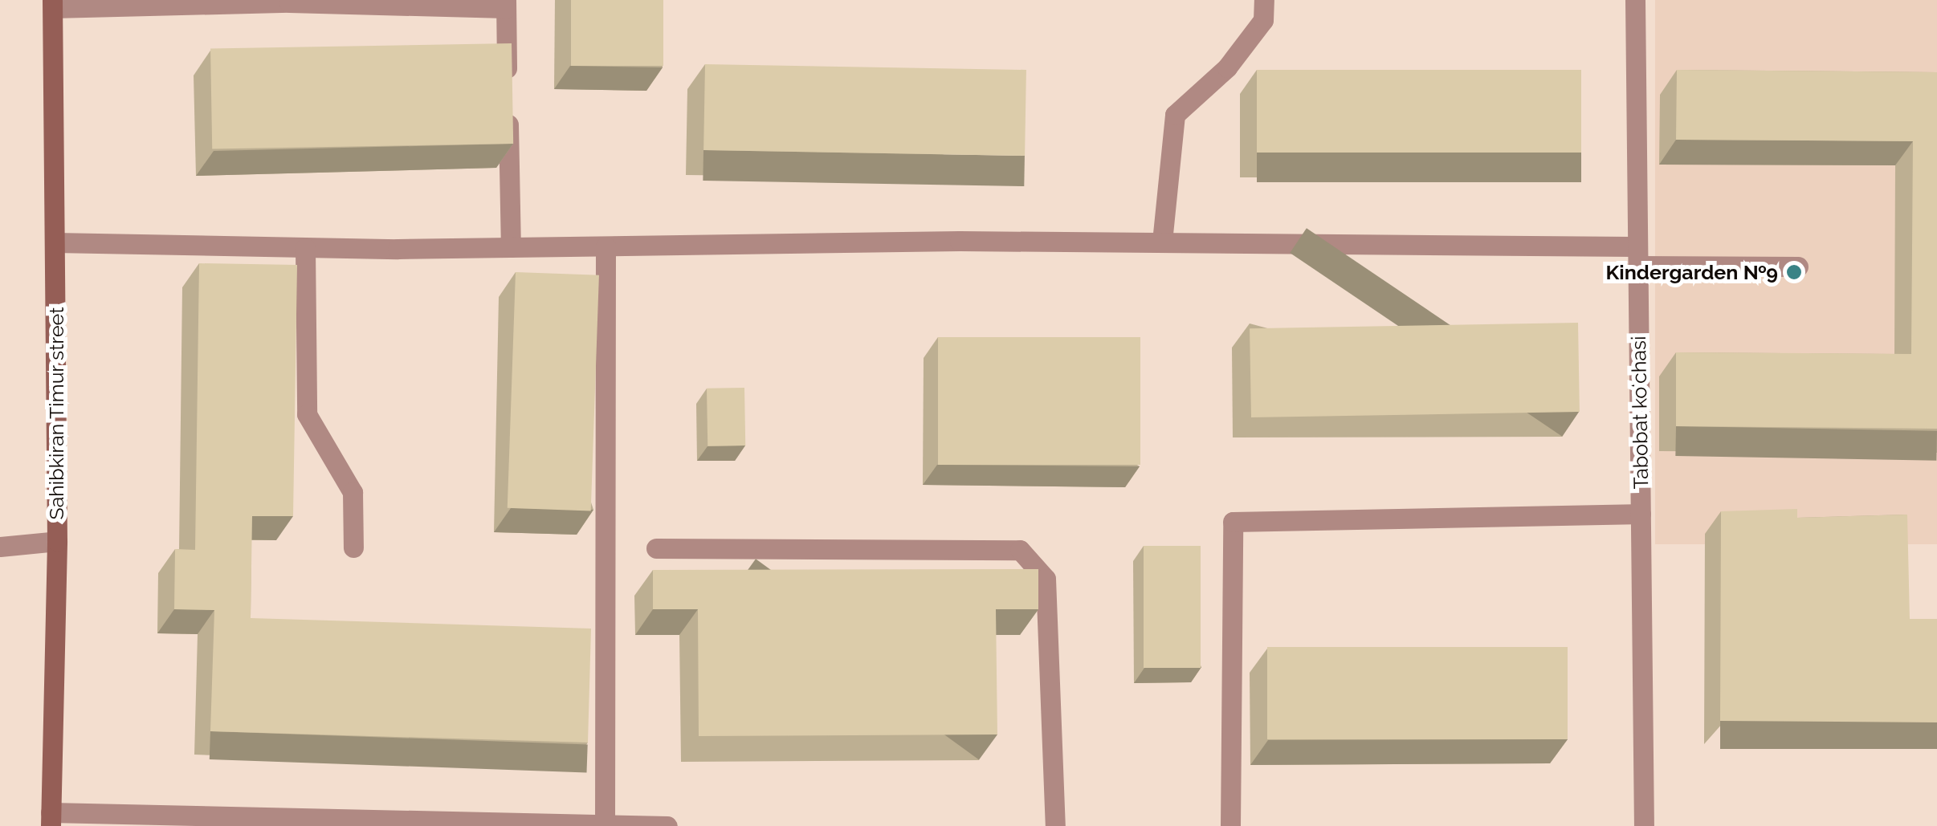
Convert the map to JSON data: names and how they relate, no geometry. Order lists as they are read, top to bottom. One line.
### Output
{"streets":{"main road":["Sahibkiran Timur street"],"street":["Tabobat koʻchasi"]},"places":["Kindergarden №9"]}
